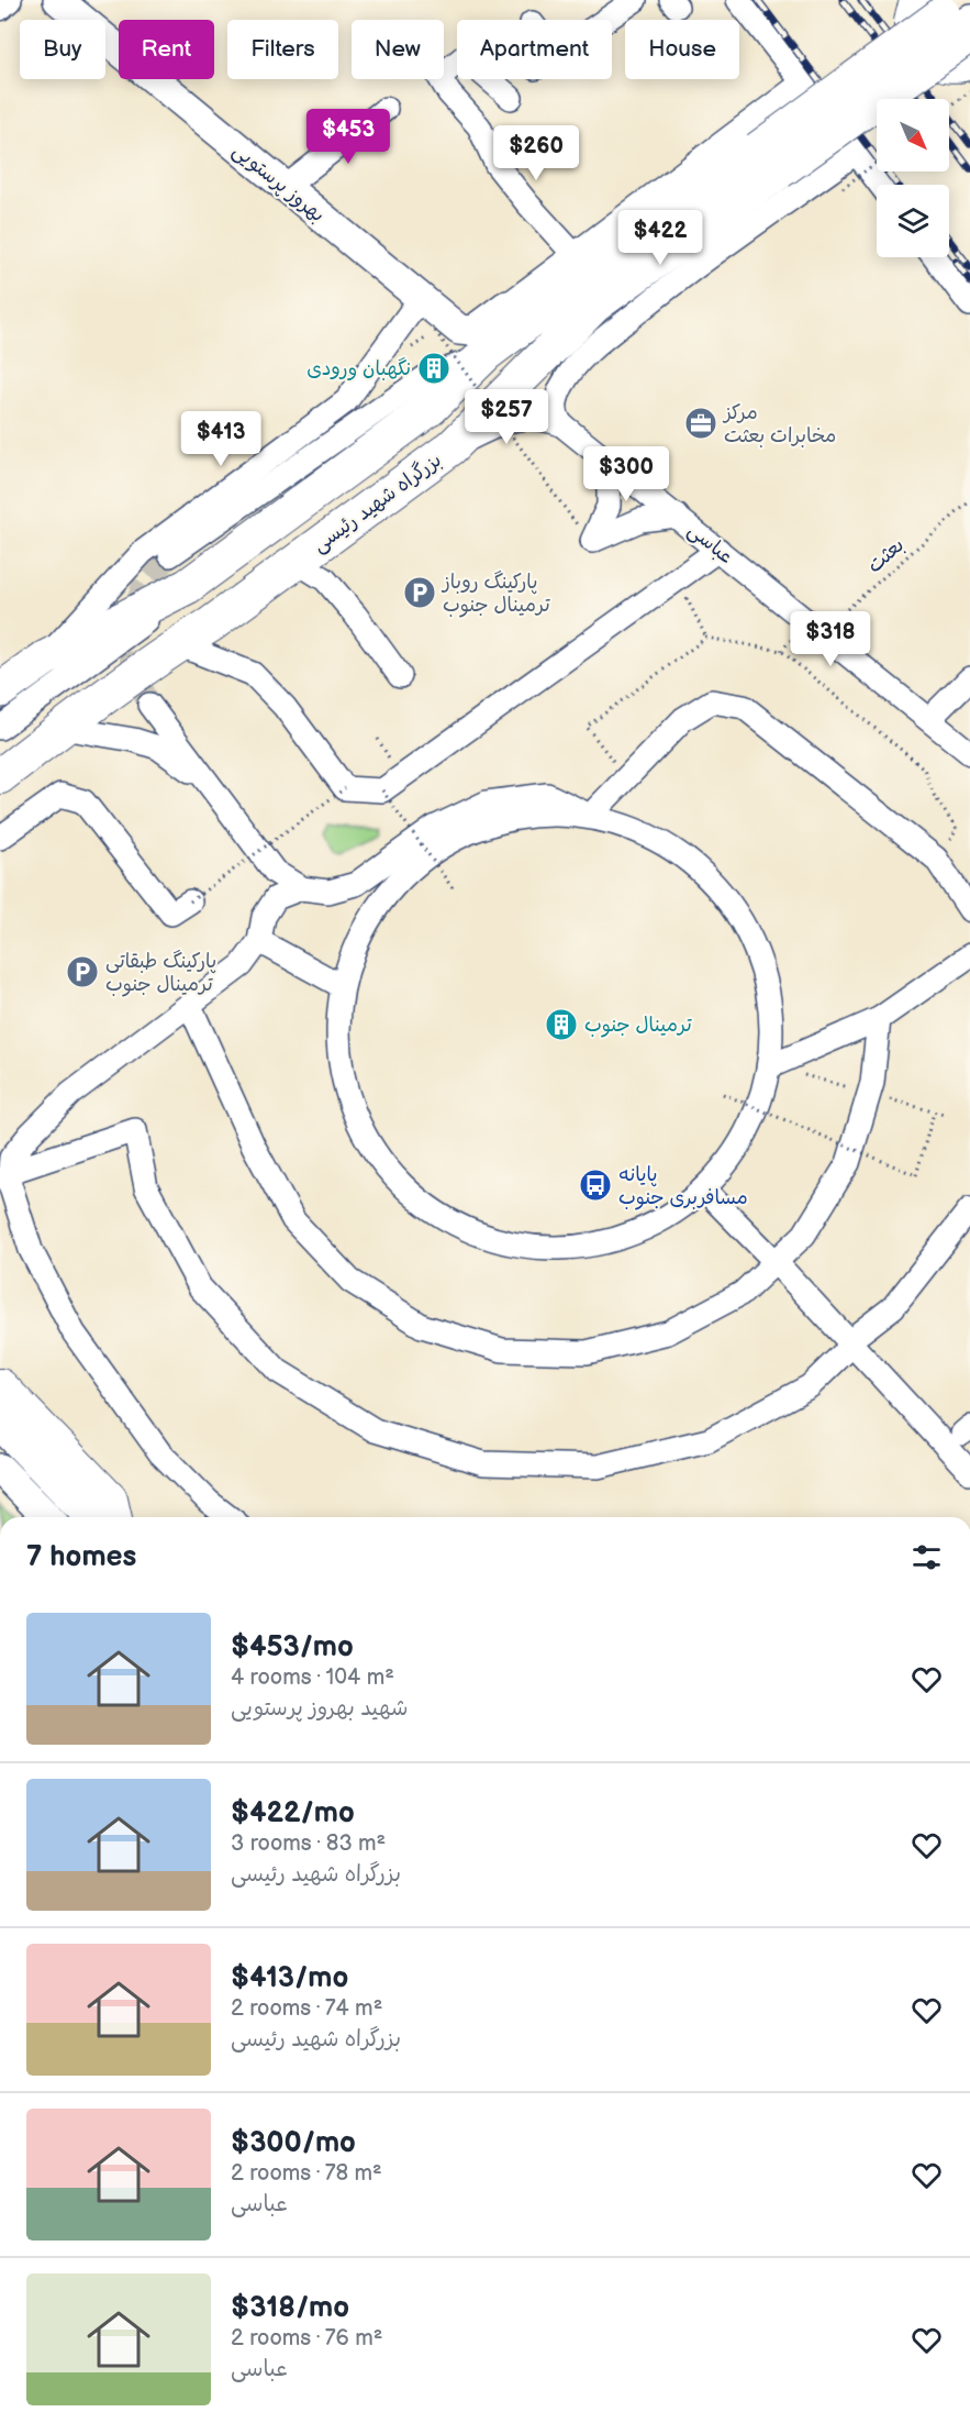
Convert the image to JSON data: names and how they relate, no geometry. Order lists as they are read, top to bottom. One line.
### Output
{"streets":{"highway":["بزرگراه شهید رئیسی"],"main road":["بهروز پرستویی"],"street":["عباسی"],"path":["بعثت"]},"crossings":[["عباسی","بعثت"]],"places":{"building":["نگهبان ورودی","ترمینال جنوب"],"office":["مرکز مخابرات بعثت"],"parking":["پارکینگ روباز ترمینال جنوب","پارکینگ طبقاتی ترمینال جنوب"],"bus stop":["پایانه مسافربری جنوب"]},"north":"bottom right","page":{"chip":["Buy","Rent","Filters","New","Apartment","House"],"price":["$453","$260","$422","$257","$413","$300","$318"],"heading":"7 homes","list":[{"name":"$453/mo","note":"4 rooms · 104 m² · شهید بهروز پرستویی"},{"name":"$422/mo","note":"3 rooms · 83 m² · بزرگراه شهید رئیسی"},{"name":"$413/mo","note":"2 rooms · 74 m² · بزرگراه شهید رئیسی"},{"name":"$300/mo","note":"2 rooms · 78 m² · عباسی"},{"name":"$318/mo","note":"2 rooms · 76 m² · عباسی"}]}}
